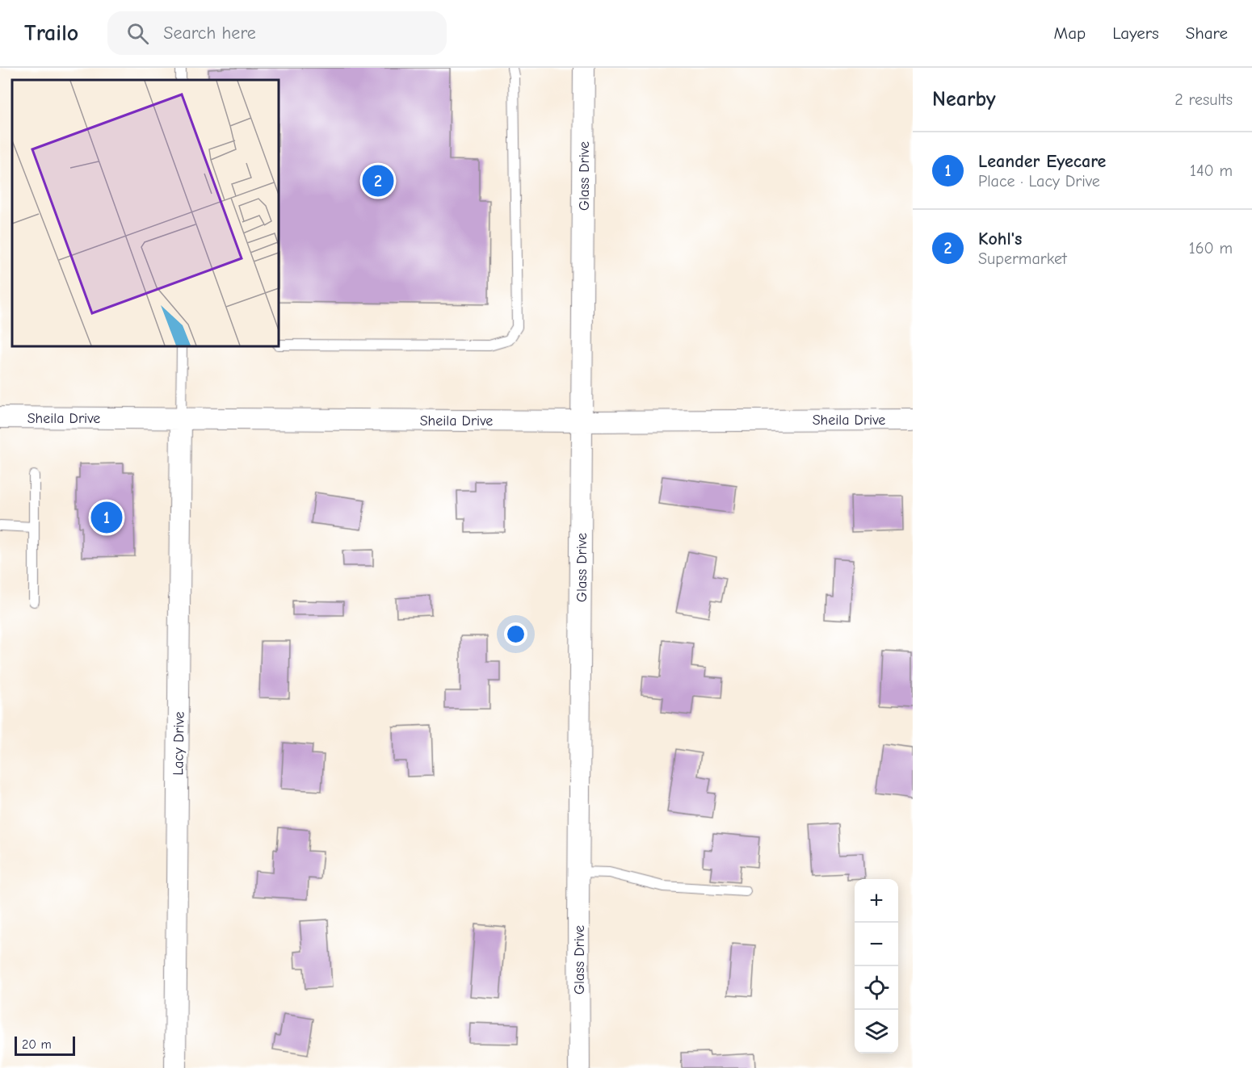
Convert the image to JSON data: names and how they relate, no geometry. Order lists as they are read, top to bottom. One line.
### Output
{"streets":{"street":["Glass Drive","Sheila Drive","Lacy Drive"]},"crossings":[["Glass Drive","Sheila Drive"],["Sheila Drive","Lacy Drive"]],"scale_bar":"20 m","page":{"header":"Trailo","search":"Search here","nav":["Map","Layers","Share"],"heading":["Nearby","2 results"],"list":[{"mark":"1","name":"Leander Eyecare","note":"Place · Lacy Drive","value":"140 m"},{"mark":"2","name":"Kohl's","note":"Supermarket","value":"160 m"}],"pins":["2","1"],"map_buttons":["+","−"],"scale":"20 m"}}
